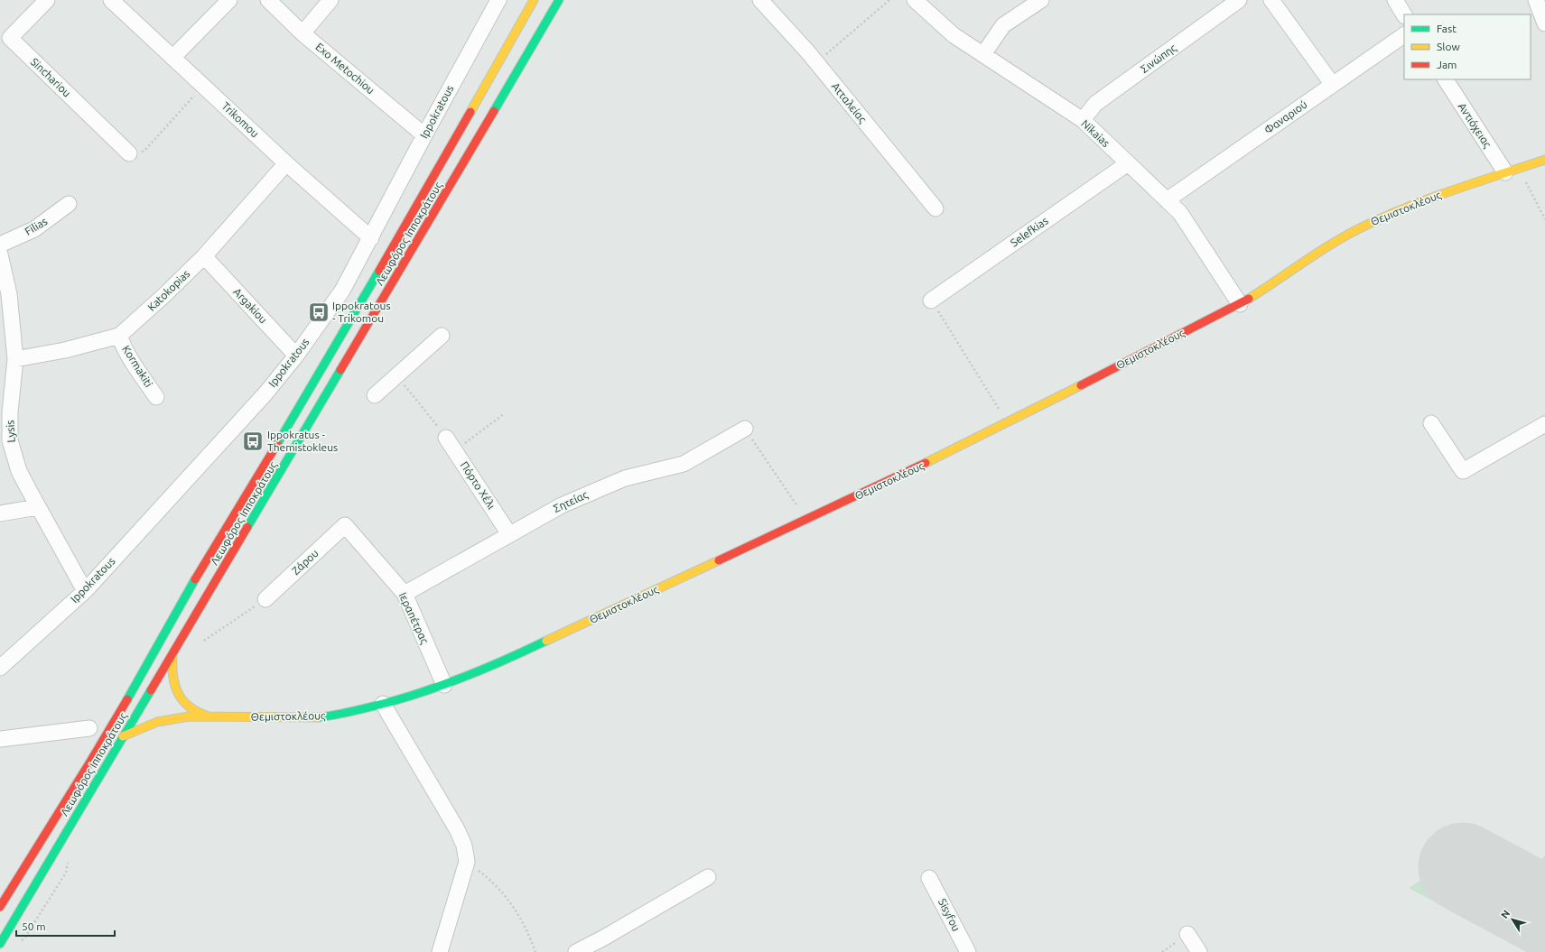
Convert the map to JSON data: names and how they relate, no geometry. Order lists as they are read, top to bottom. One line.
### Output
{"streets":{"main road":["Θεμιστοκλέους","Λεωφόρος Ιπποκράτους"],"street":["Σινώπης","Exo Metochiou","Sinchariou","Ατταλείας","Ippokratous","Φαναριού","Trikomou","Αντιόχειας","Nikaias","Filias","Selefkias","Katokopias","Argakiou","Kormakiti","Lysis","Πόρτο Χέλι","Σητείας","Ζάρου","Ιεραπέτρας","Sisyfou"]},"crossings":[["Σινώπης","Nikaias"],["Exo Metochiou","Ippokratous"],["Ippokratous","Trikomou"],["Ippokratous","Argakiou"],["Ippokratous","Lysis"],["Φαναριού","Nikaias"],["Trikomou","Katokopias"],["Αντιόχειας","Θεμιστοκλέους"],["Nikaias","Θεμιστοκλέους"],["Nikaias","Selefkias"],["Θεμιστοκλέους","Λεωφόρος Ιπποκράτους"],["Θεμιστοκλέους","Ιεραπέτρας"],["Katokopias","Argakiou"],["Katokopias","Kormakiti"],["Katokopias","Lysis"],["Πόρτο Χέλι","Σητείας"],["Σητείας","Ιεραπέτρας"],["Ζάρου","Ιεραπέτρας"]],"places":{"bus stop":["Ippokratous - Trikomou","Ippokratus - Themistokleus"]},"legend":["Fast","Slow","Jam"],"scale_bar":"50 m","north":"top left"}
